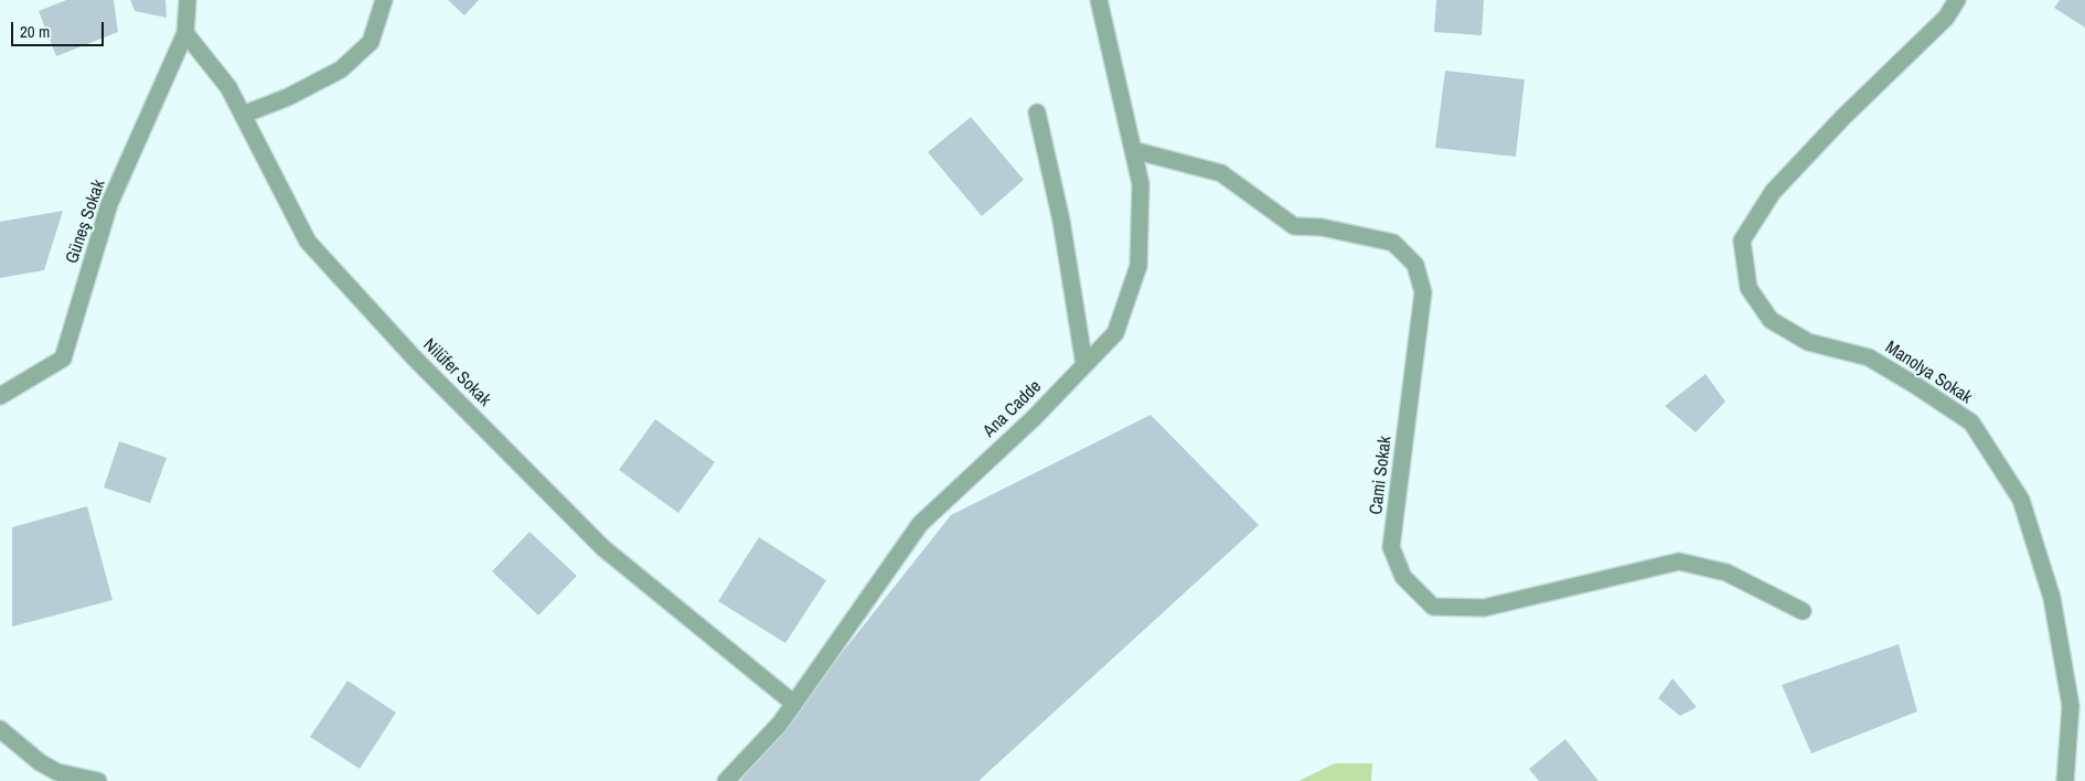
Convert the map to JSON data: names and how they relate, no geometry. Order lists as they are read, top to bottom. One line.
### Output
{"streets":{"street":["Güneş Sokak","Nilüfer Sokak","Manolya Sokak","Ana Cadde","Cami Sokak"]},"crossings":[["Güneş Sokak","Nilüfer Sokak"],["Nilüfer Sokak","Ana Cadde"],["Ana Cadde","Cami Sokak"]],"scale_bar":"20 m"}
